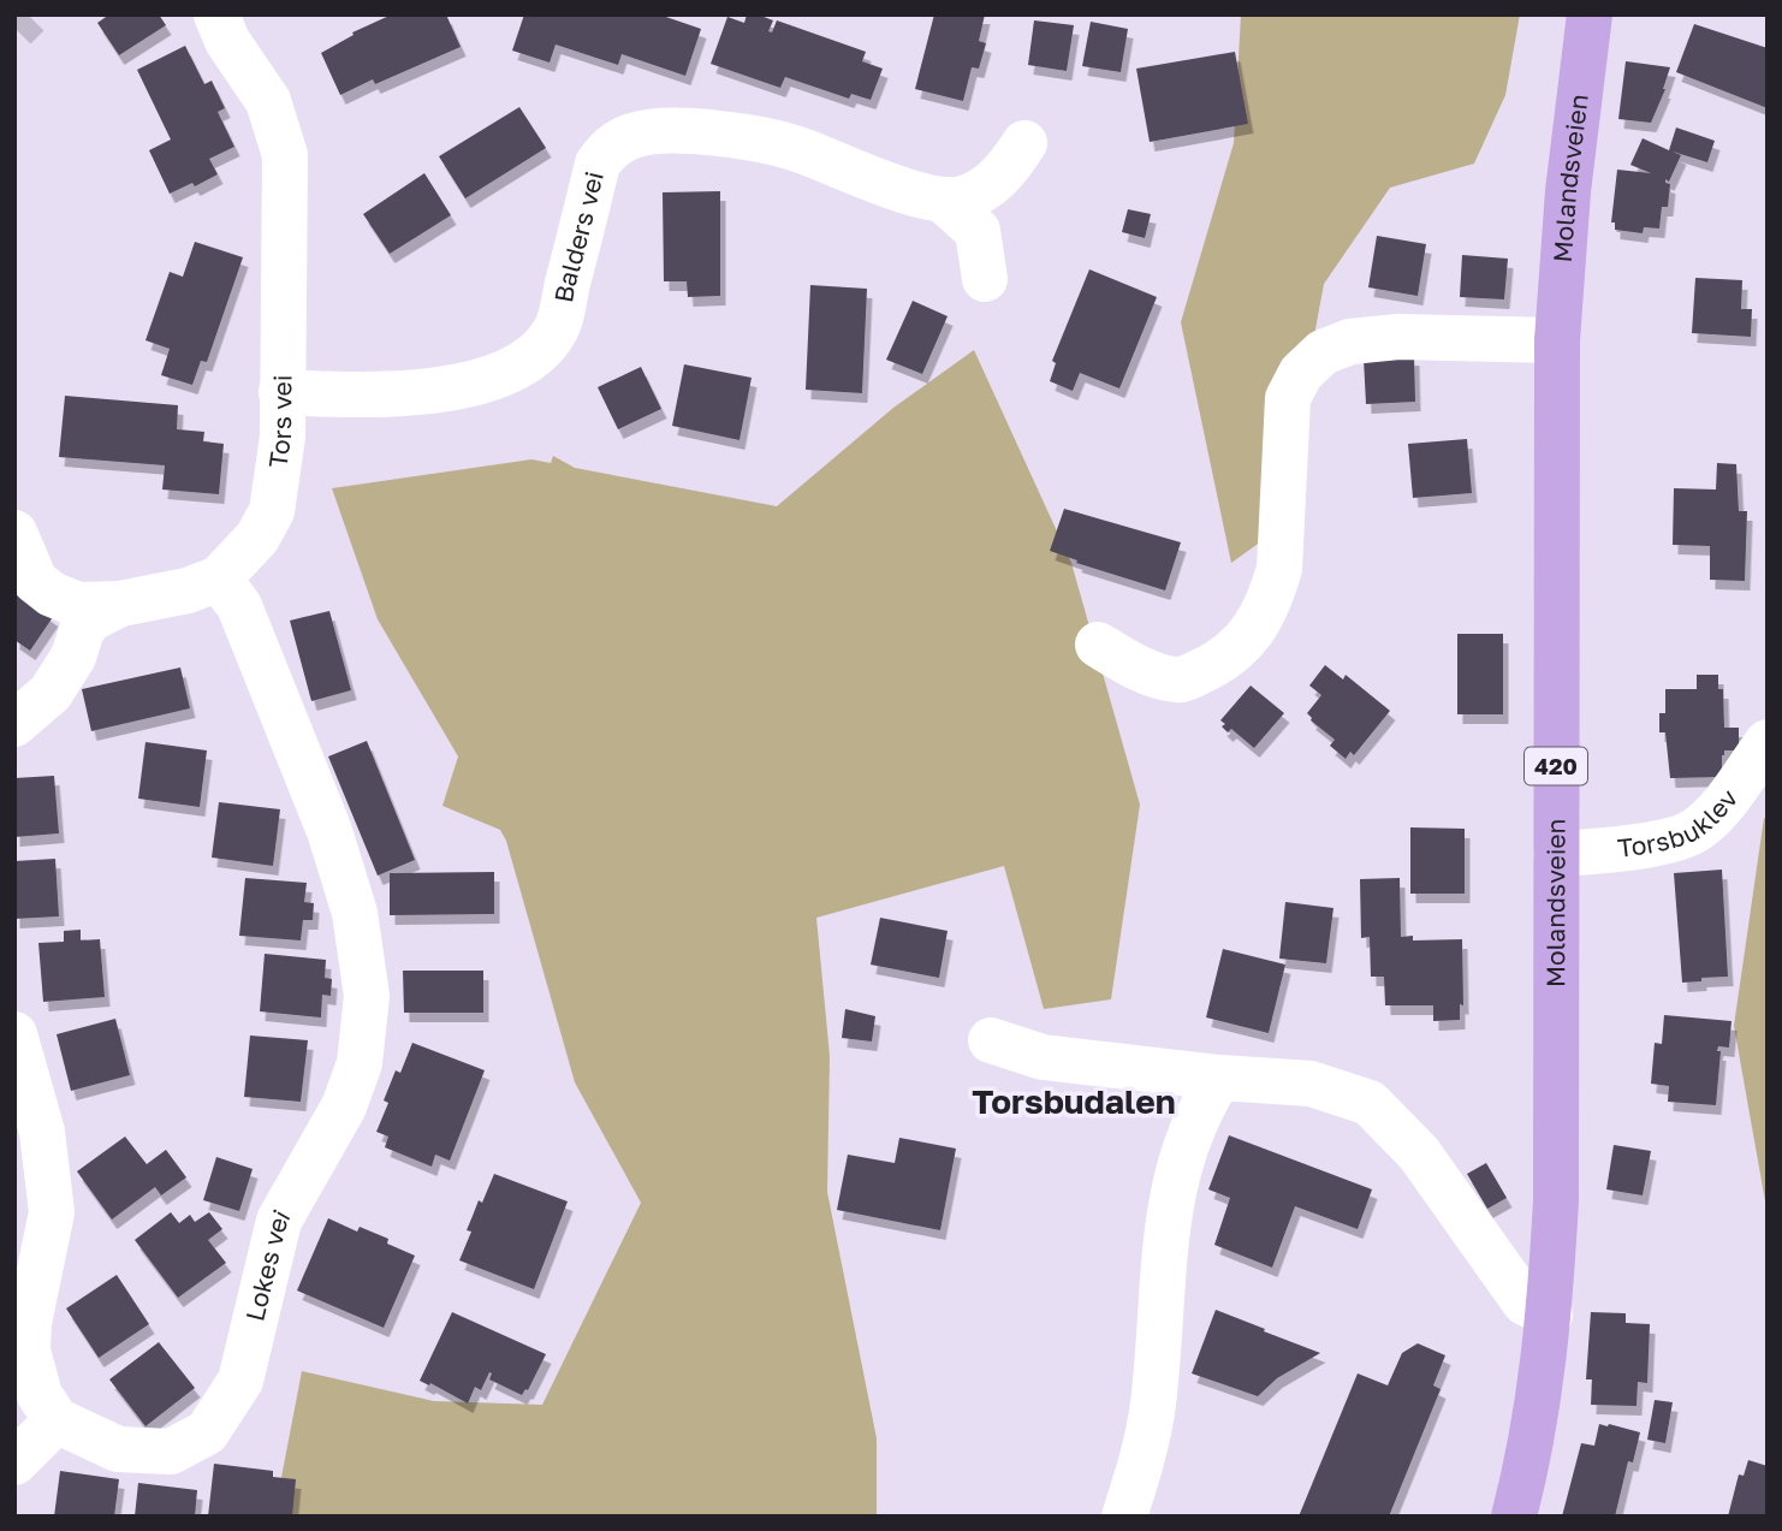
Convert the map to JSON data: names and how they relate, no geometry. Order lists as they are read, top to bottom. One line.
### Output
{"streets":{"main road":["Molandsveien","420"],"street":["Balders vei","Tors vei","Torsbuklev","Lokes vei"]},"crossings":[["Molandsveien","Torsbuklev"],["Balders vei","Tors vei"],["Tors vei","Lokes vei"]],"districts":["Torsbudalen"]}
